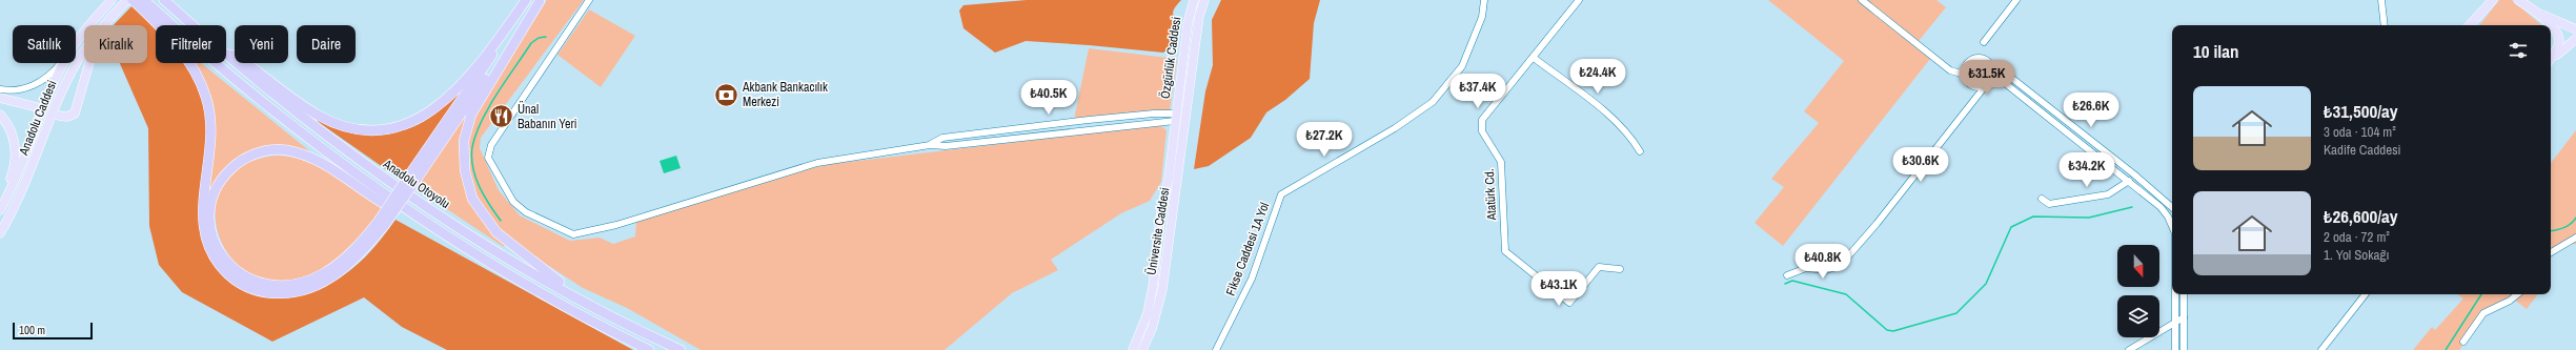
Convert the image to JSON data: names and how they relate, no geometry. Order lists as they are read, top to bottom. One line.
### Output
{"streets":{"highway":["Anadolu Otoyolu"],"main road":["Özgürlük Caddesi","Anadolu Caddesi","Üniversite Caddesi"],"street":["Atatürk Cd.","Fikse Caddesi 1A Yol"]},"crossings":[["Özgürlük Caddesi","Üniversite Caddesi"]],"places":{"bank":["Akbank Bankacılık Merkezi"],"restaurant":["Ünal Babanın Yeri"]},"scale_bar":"100 m","north":"bottom","page":{"chip":["Satılık","Kiralık","Filtreler","Yeni","Daire"],"heading":"10 ilan","price":["₺24.4K","₺31.5K","₺37.4K","₺40.5K","₺26.6K","₺27.2K","₺30.6K","₺34.2K","₺40.8K","₺43.1K"],"list":[{"name":"₺31,500/ay","note":"3 oda · 104 m² · Kadife Caddesi"},{"name":"₺26,600/ay","note":"2 oda · 72 m² · 1. Yol Sokağı"}],"scale":"100 m"}}
